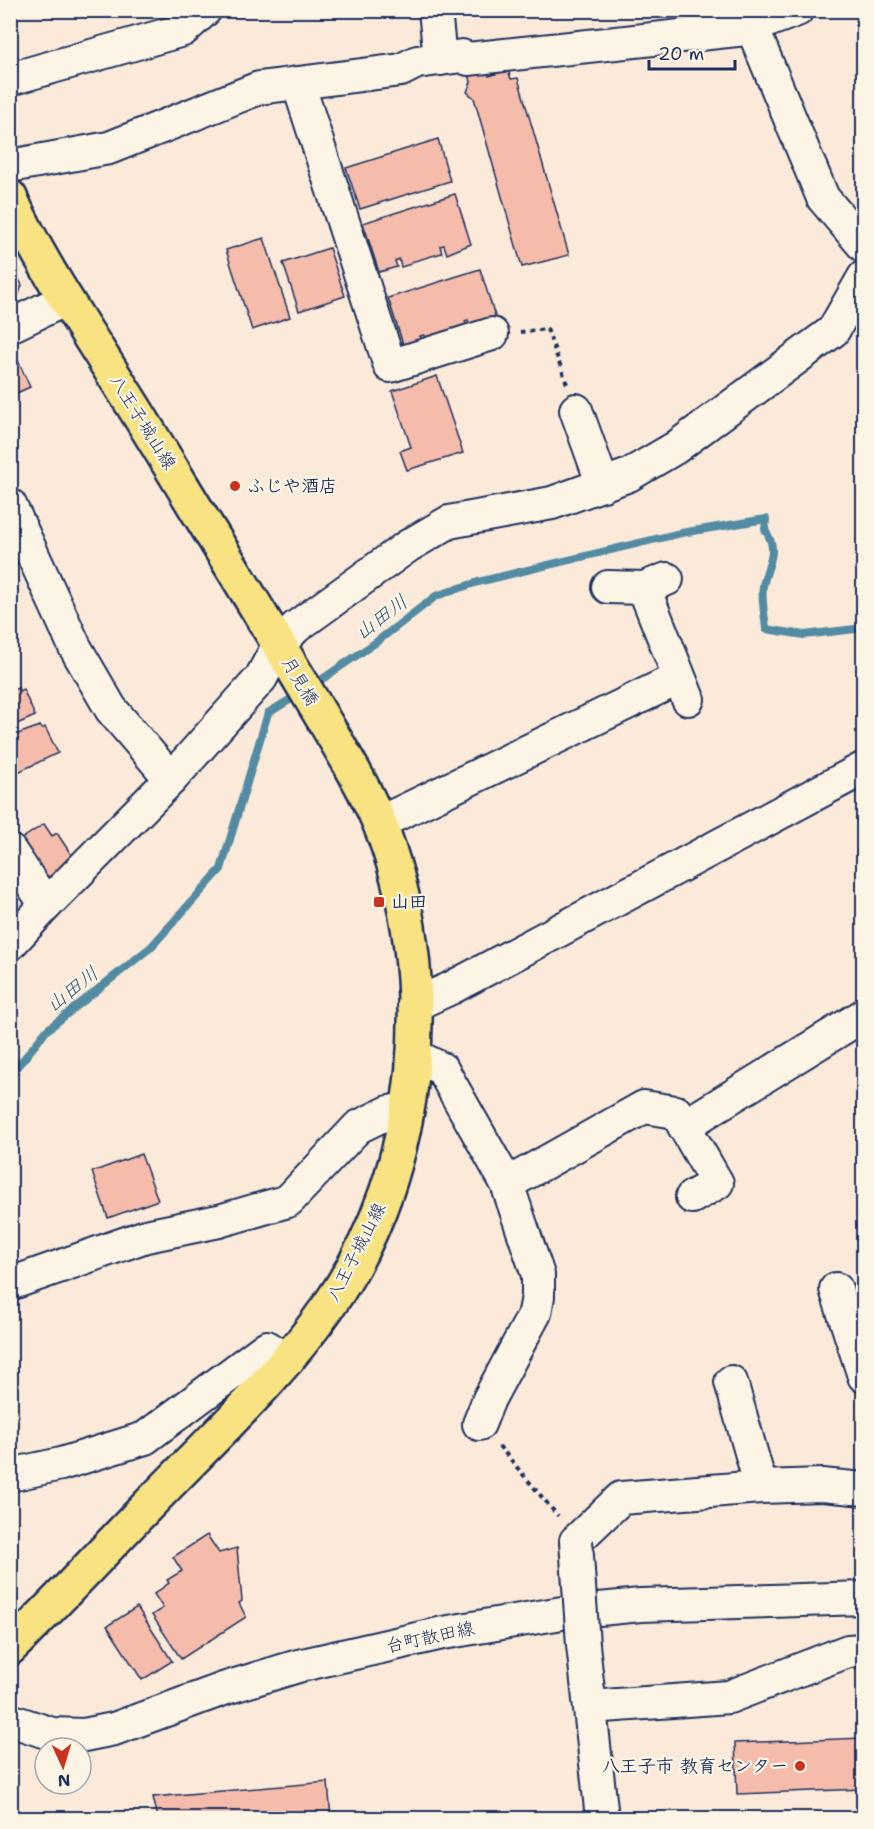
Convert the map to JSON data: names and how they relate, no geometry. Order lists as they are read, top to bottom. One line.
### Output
{"streets":{"main road":["八王子城山線","月見橋"],"street":["台町散田線"]},"crossings":[["八王子城山線","月見橋"]],"water":["山田川"],"places":{"other":["ふじや酒店","八王子市 教育センター"],"transit":["山田"]},"scale_bar":"20 m","north":"bottom"}
